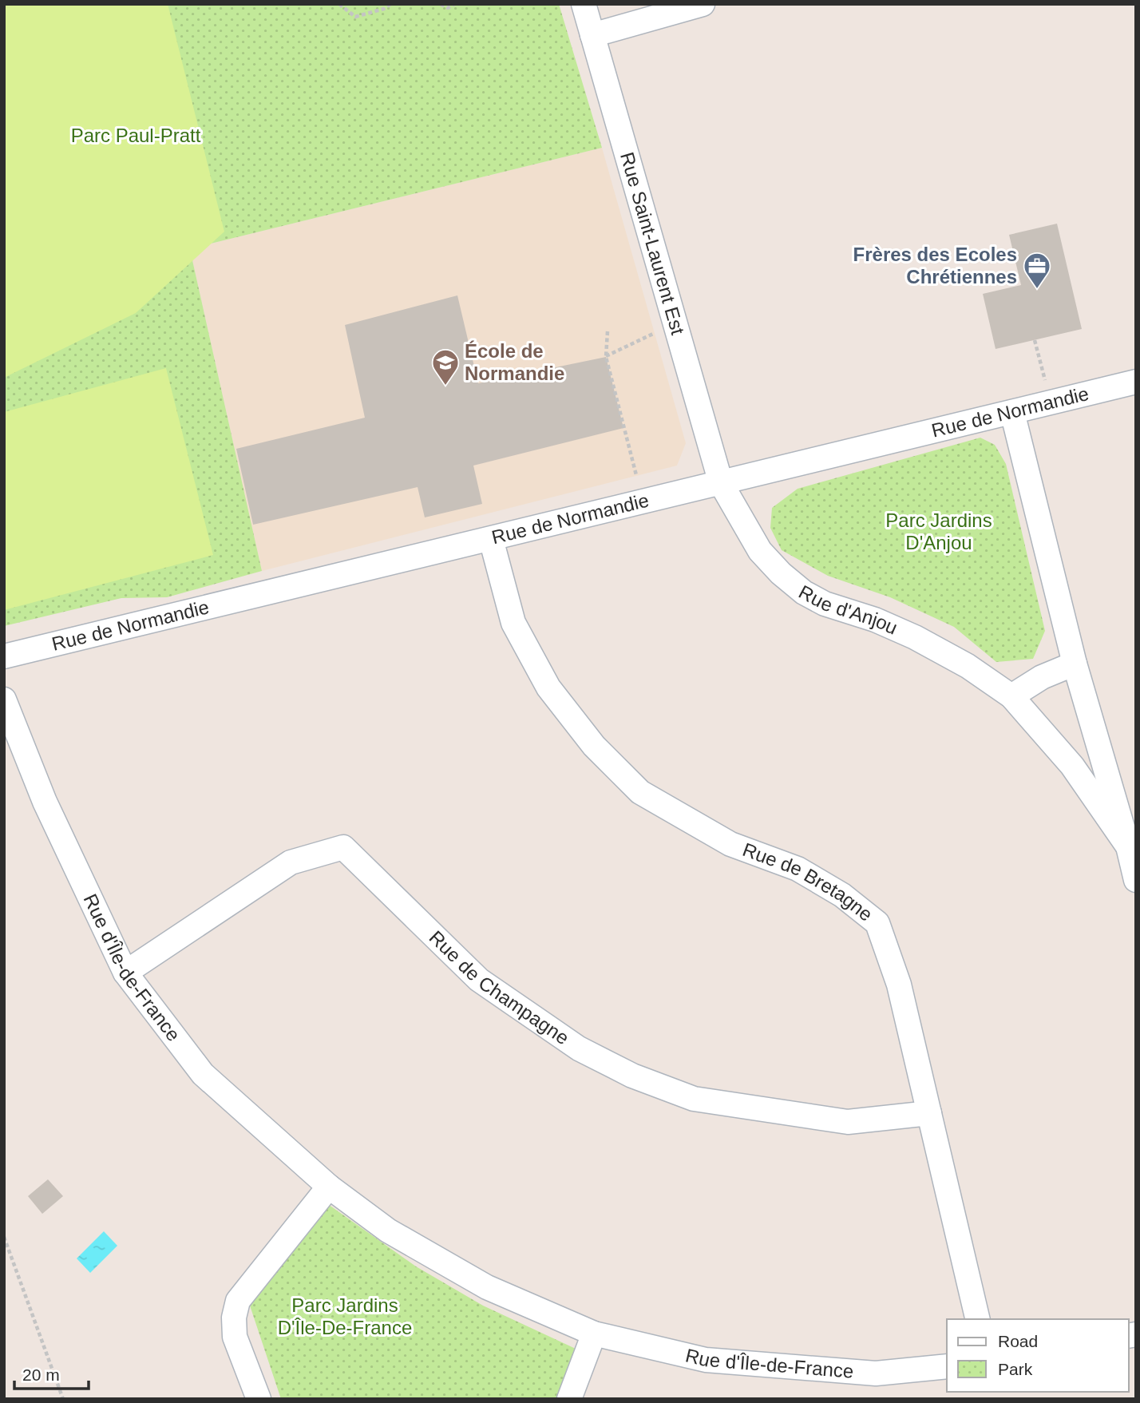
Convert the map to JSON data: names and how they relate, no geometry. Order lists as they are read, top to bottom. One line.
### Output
{"streets":{"street":["Rue Saint-Laurent Est","Rue de Normandie","Rue d'Anjou","Rue de Bretagne","Rue d'Île-de-France","Rue de Champagne"]},"crossings":[["Rue Saint-Laurent Est","Rue de Normandie"],["Rue Saint-Laurent Est","Rue d'Anjou"],["Rue de Normandie","Rue d'Anjou"],["Rue de Normandie","Rue de Bretagne"],["Rue de Bretagne","Rue de Champagne"],["Rue d'Île-de-France","Rue de Champagne"]],"parks":["Parc Paul-Pratt","Parc Jardins D'Anjou","Parc Jardins D'Île-De-France"],"places":{"office":["Frères des Ecoles Chrétiennes"],"school or university":["École de Normandie"]},"legend":["Road","Park"],"scale_bar":"20 m"}
